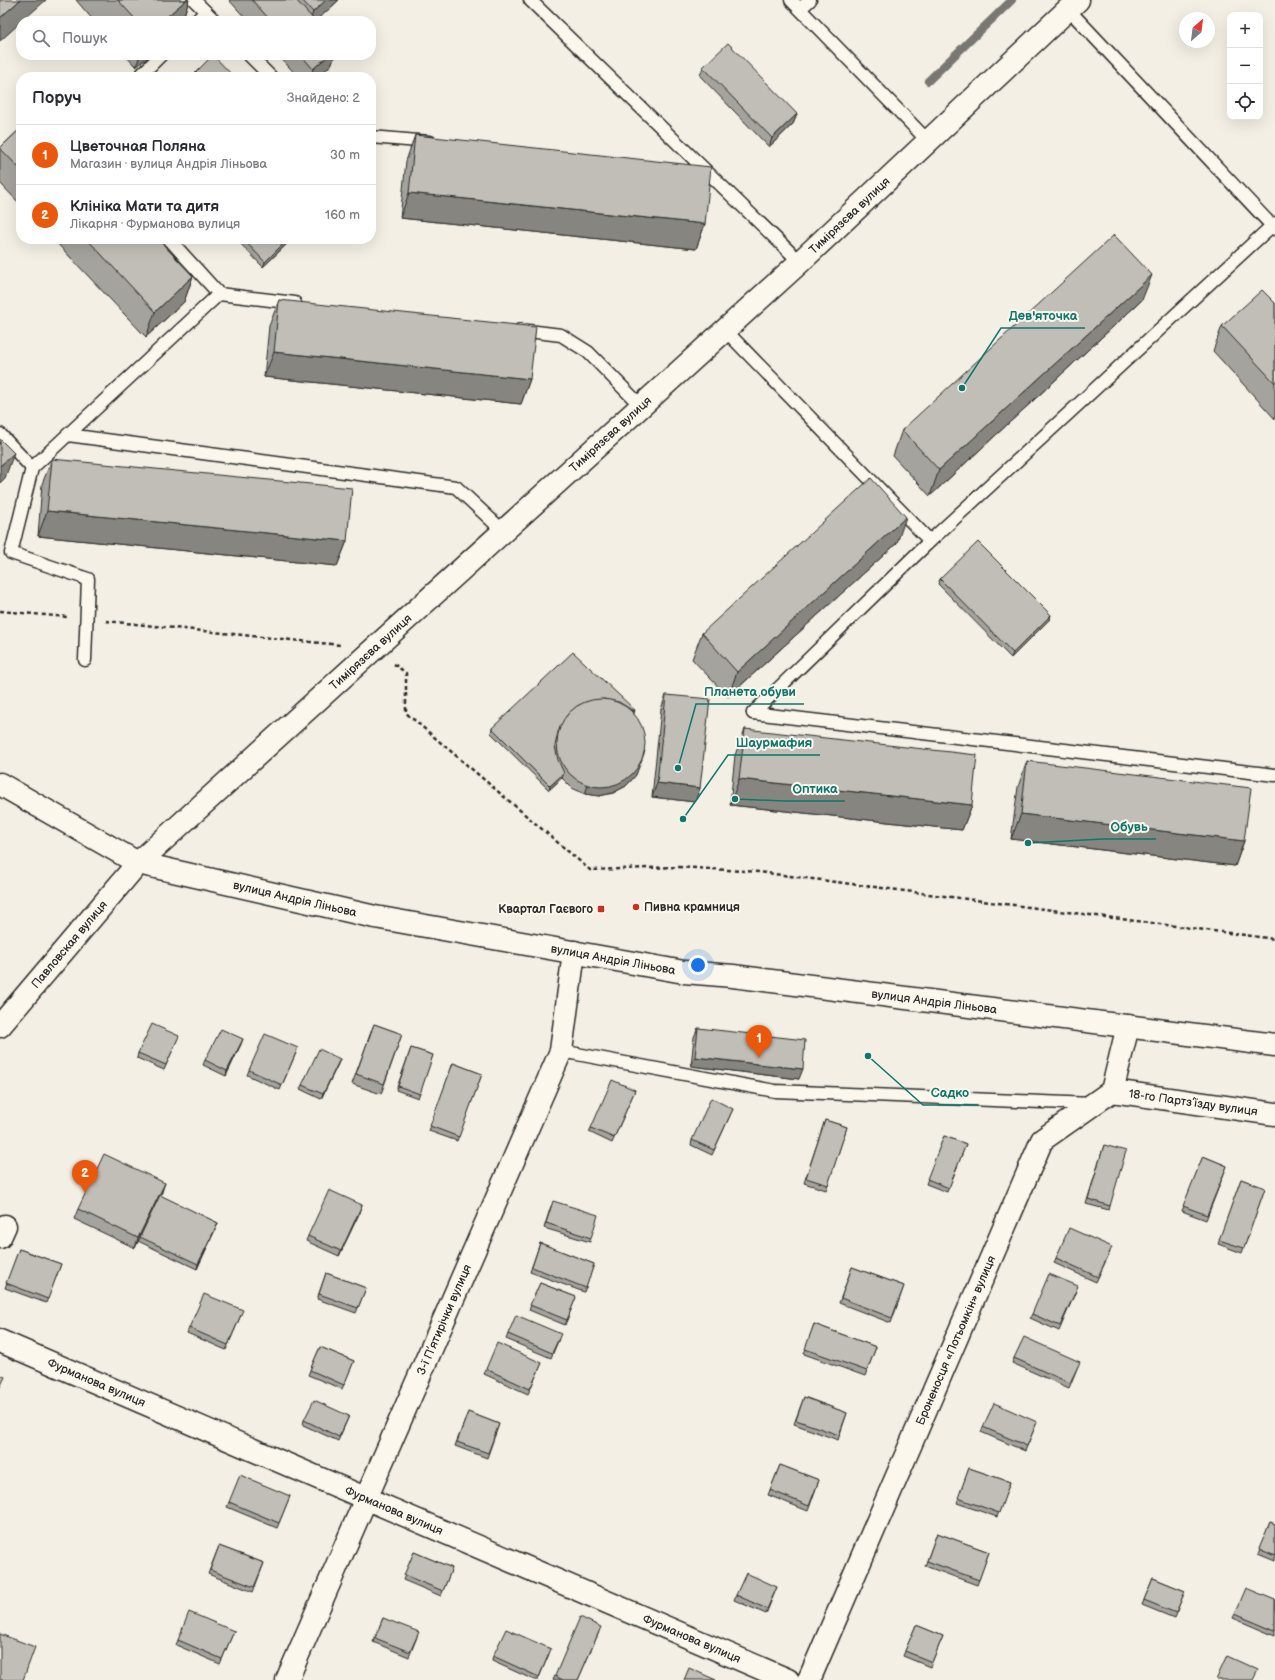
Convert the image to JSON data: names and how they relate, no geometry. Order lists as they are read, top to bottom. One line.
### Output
{"streets":{"street":["Тимірязєва вулиця","вулиця Андрія Ліньова","Павловская вулиця","18-го Партз’їзду вулиця","3-ї П’ятирічки вулиця","Броненосця «Потьомкін» вулиця","Фурманова вулиця"]},"crossings":[["Тимірязєва вулиця","вулиця Андрія Ліньова"],["Тимірязєва вулиця","Павловская вулиця"],["вулиця Андрія Ліньова","Павловская вулиця"],["вулиця Андрія Ліньова","3-ї П’ятирічки вулиця"],["18-го Партз’їзду вулиця","Броненосця «Потьомкін» вулиця"],["3-ї П’ятирічки вулиця","Фурманова вулиця"]],"places":{"other":["Дев'яточка","Планета обуви","Оптика","Шаурмафия","Обувь","Пивна крамниця","Садко"],"transit":["Квартал Гаєвого"]},"north":"top right","page":{"map_buttons":["+","−"],"search":"Пошук","heading":["Поруч","Знайдено: 2"],"list":[{"mark":"1","name":"Цветочная Поляна","note":"Магазин · вулиця Андрія Ліньова","value":"30 m"},{"mark":"2","name":"Клініка Мати та дитя","note":"Лікарня · Фурманова вулиця","value":"160 m"}],"pins":["1","2"]}}
